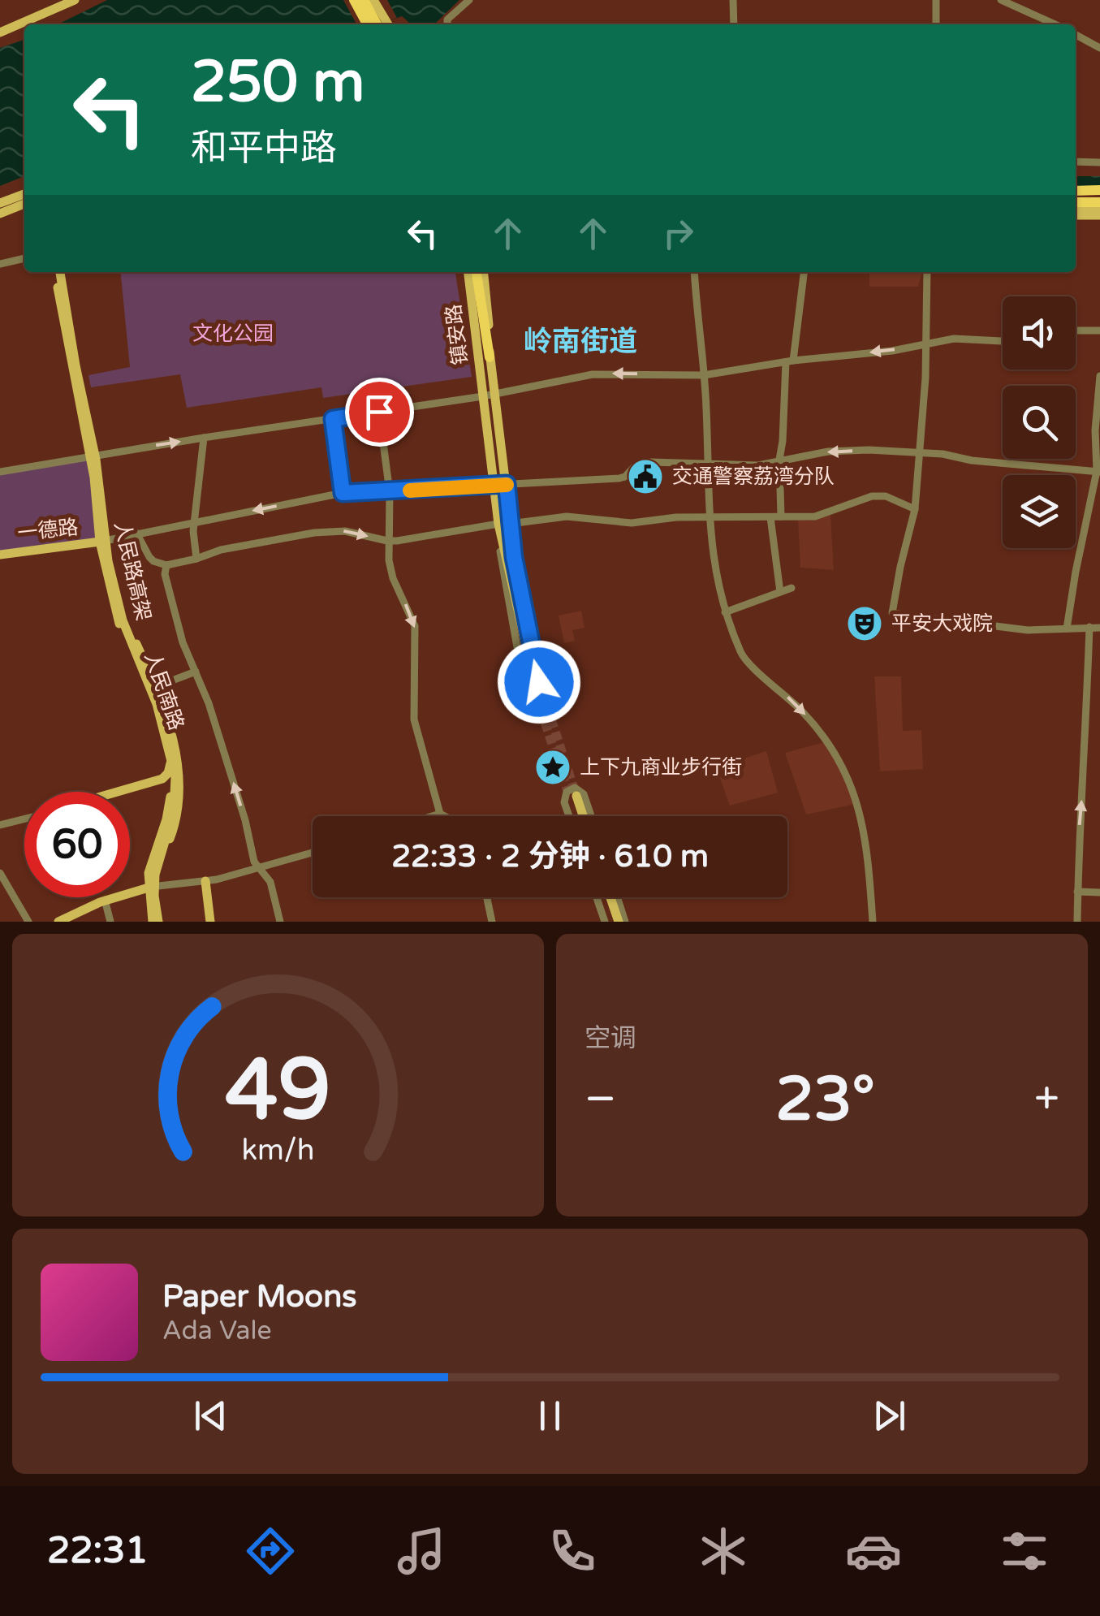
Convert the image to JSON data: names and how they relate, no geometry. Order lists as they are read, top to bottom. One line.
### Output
{"streets":{"main road":["镇安路","一德路","人民路高架","人民南路"]},"crossings":[["一德路","人民南路"]],"districts":["岭南街道"],"parks":["文化公园"],"places":{"public building":["交通警察荔湾分队"],"theatre":["平安大戏院"],"place":["上下九商业步行街"]},"page":{"turn":["250 m","和平中路"],"limit":"60","trip":"22:33 · 2 分钟 · 610 m","tile":"空调","heat":["−","23°","+"],"song":["Paper Moons","Ada Vale"],"tabs":"22:31","gauge":["49","km/h"]}}
